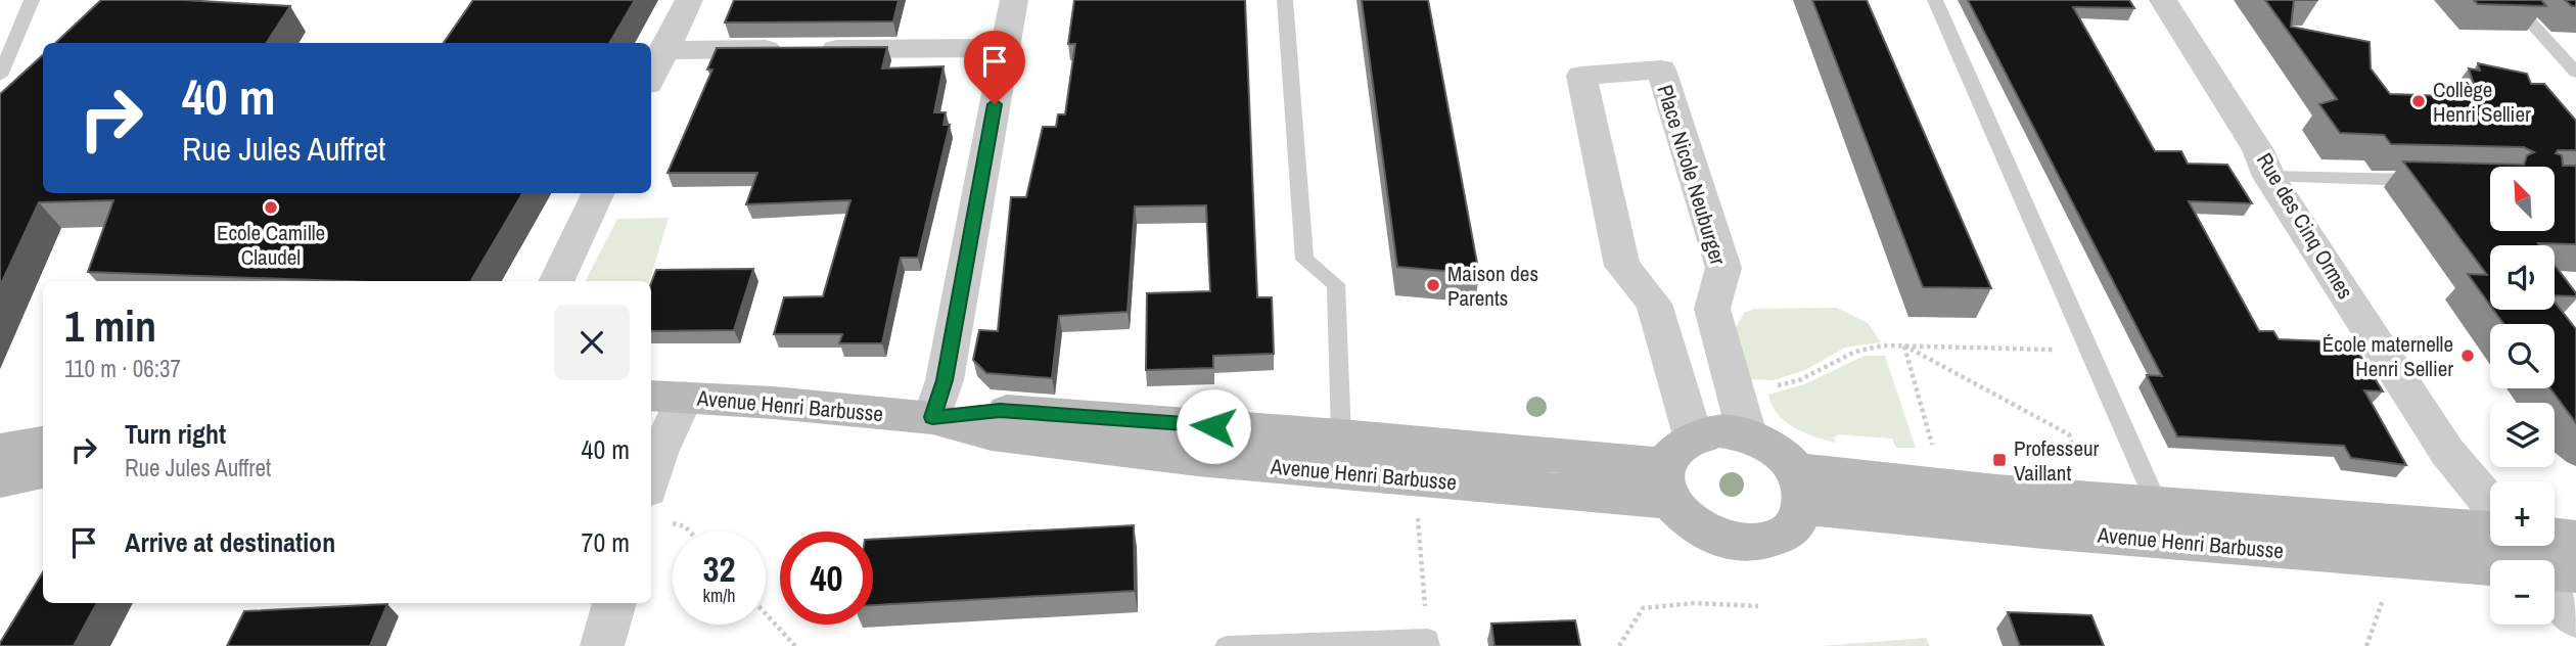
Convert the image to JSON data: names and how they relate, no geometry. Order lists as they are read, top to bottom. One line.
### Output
{"streets":{"street":["Place Nicole Neuburger","Rue des Cinq Ormes","Avenue Henri Barbusse"]},"crossings":[["Place Nicole Neuburger","Avenue Henri Barbusse"]],"places":{"other":["Collège Henri Sellier","Ecole Camille Claudel","Maison des Parents","École maternelle Henri Sellier"],"transit":["Professeur Vaillant"]},"north":"top left","page":{"turn":["40 m","Rue Jules Auffret"],"map_buttons":["+","−"],"heading":["1 min","110 m · 06:37"],"list":[{"name":"Turn right","note":"Rue Jules Auffret","value":"40 m"},{"name":"Arrive at destination","value":"70 m"}],"speed":"32 km/h","limit":"40"}}
